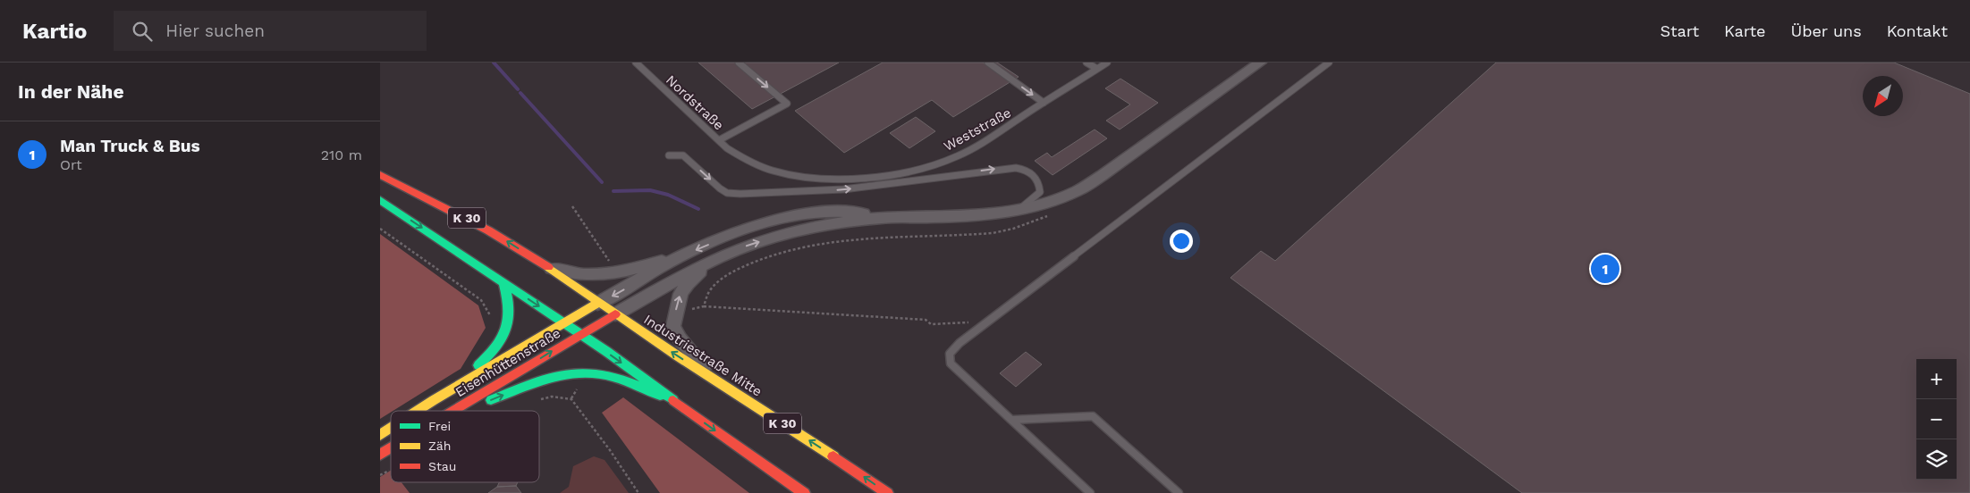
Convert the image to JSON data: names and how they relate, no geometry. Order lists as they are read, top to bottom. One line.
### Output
{"streets":{"main road":["K 30","Industriestraße Mitte","Eisenhüttenstraße"],"lane":["Nordstraße","Weststraße"]},"crossings":[["Nordstraße","Weststraße"],["K 30","Industriestraße Mitte"],["K 30","Eisenhüttenstraße"],["Industriestraße Mitte","Eisenhüttenstraße"]],"legend":["Frei","Zäh","Stau"],"north":"bottom left","page":{"header":"Kartio","search":"Hier suchen","nav":["Start","Karte","Über uns","Kontakt"],"heading":"In der Nähe","list":[{"mark":"1","name":"Man Truck & Bus","note":"Ort","value":"210 m"}],"pins":"1","map_buttons":["+","−"]}}
